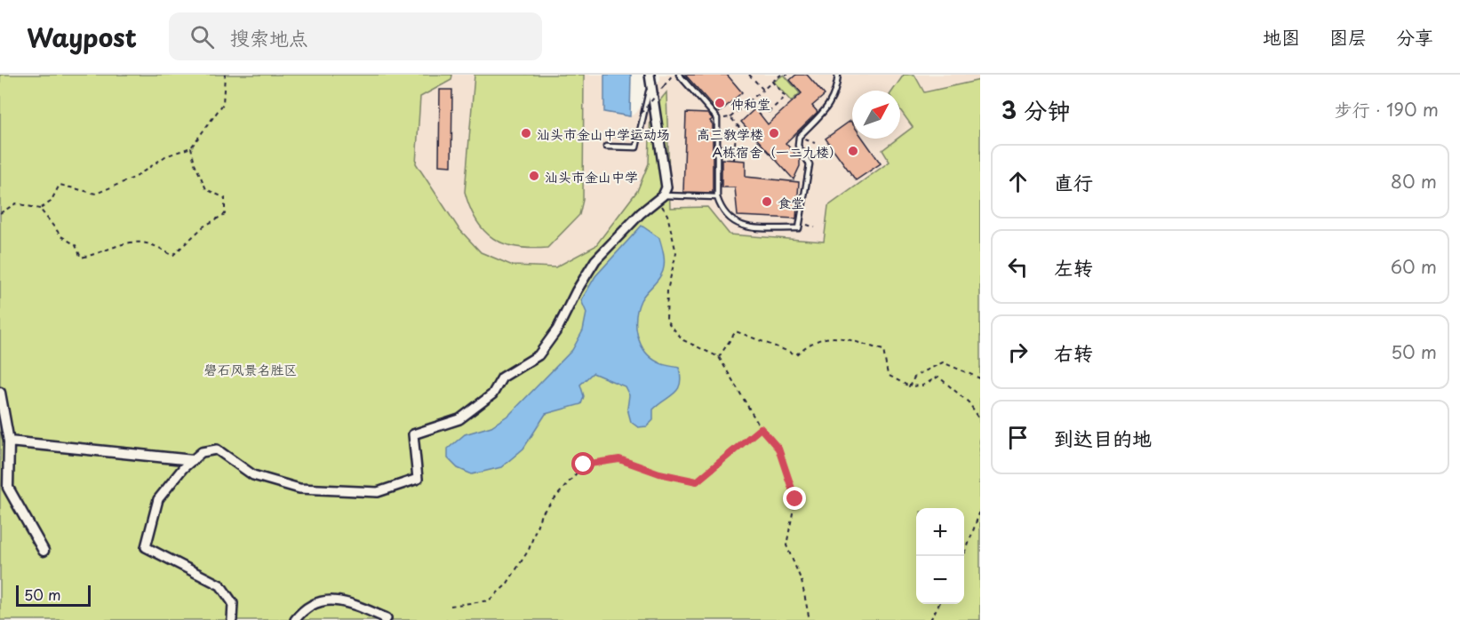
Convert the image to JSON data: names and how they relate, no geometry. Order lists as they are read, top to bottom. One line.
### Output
{"parks":["礐石风景名胜区"],"places":["仲和堂","汕头市金山中学运动场","高三教学楼","A栋宿舍（一二九楼）","汕头市金山中学","食堂"],"scale_bar":"50 m","north":"top right","page":{"header":"Waypost","search":"搜索地点","nav":["地图","图层","分享"],"heading":["3 分钟","步行 · 190 m"],"list":[["直行","80 m"],["左转","60 m"],["右转","50 m"],"到达目的地"],"map_buttons":["+","−"],"scale":"50 m"}}
